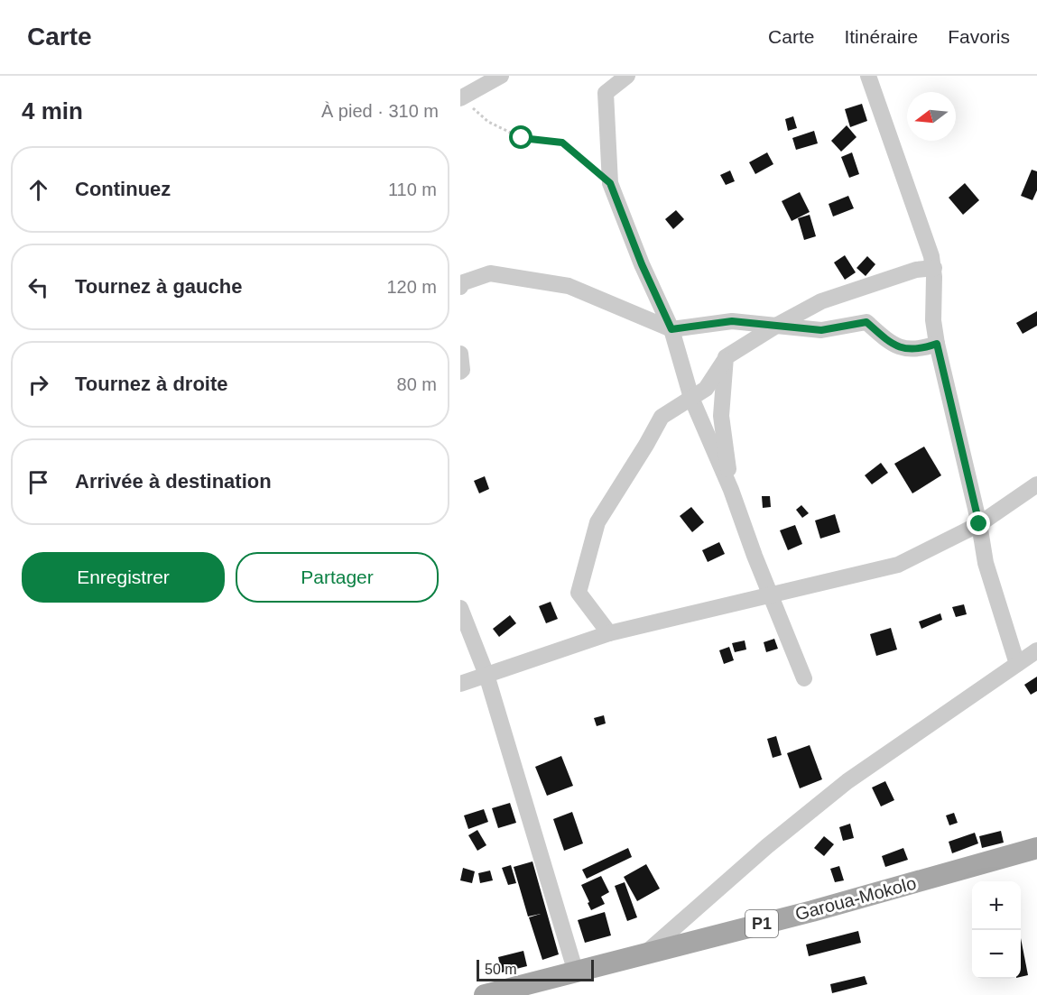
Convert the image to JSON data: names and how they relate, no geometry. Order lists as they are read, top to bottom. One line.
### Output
{"streets":{"main road":["Garoua-Mokolo","P1"]},"scale_bar":"50 m","north":"left","page":{"header":"Carte","nav":["Carte","Itinéraire","Favoris"],"heading":["4 min","À pied · 310 m"],"list":[["Continuez","110 m"],["Tournez à gauche","120 m"],["Tournez à droite","80 m"],"Arrivée à destination"],"buttons":["Enregistrer","Partager"],"map_buttons":["+","−"],"scale":"50 m"}}
